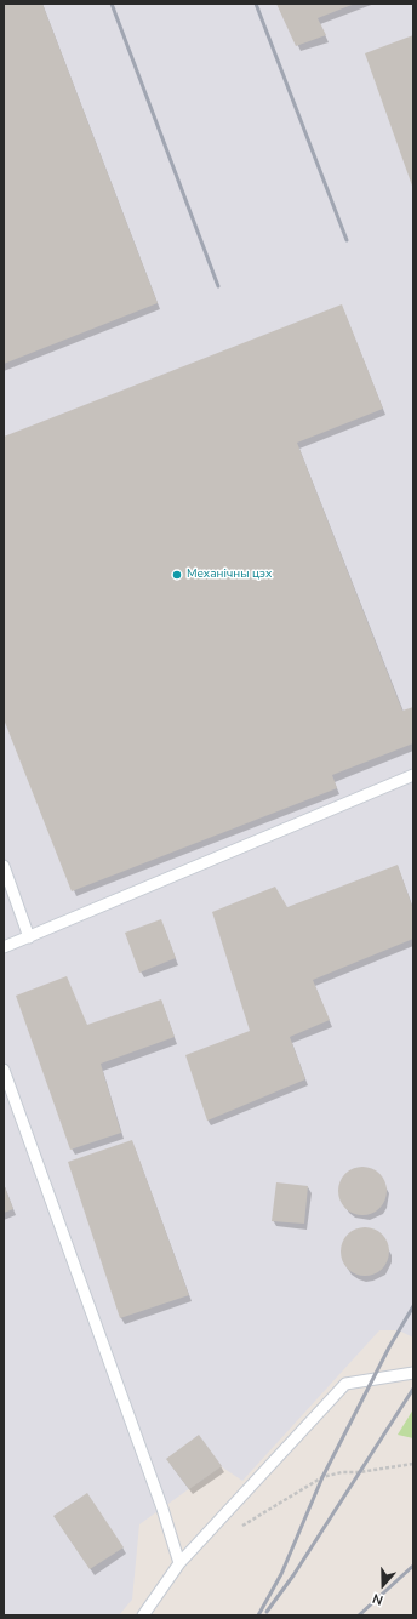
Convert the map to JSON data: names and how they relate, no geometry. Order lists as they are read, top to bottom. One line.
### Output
{"places":["Механічны цэх"],"north":"bottom"}
